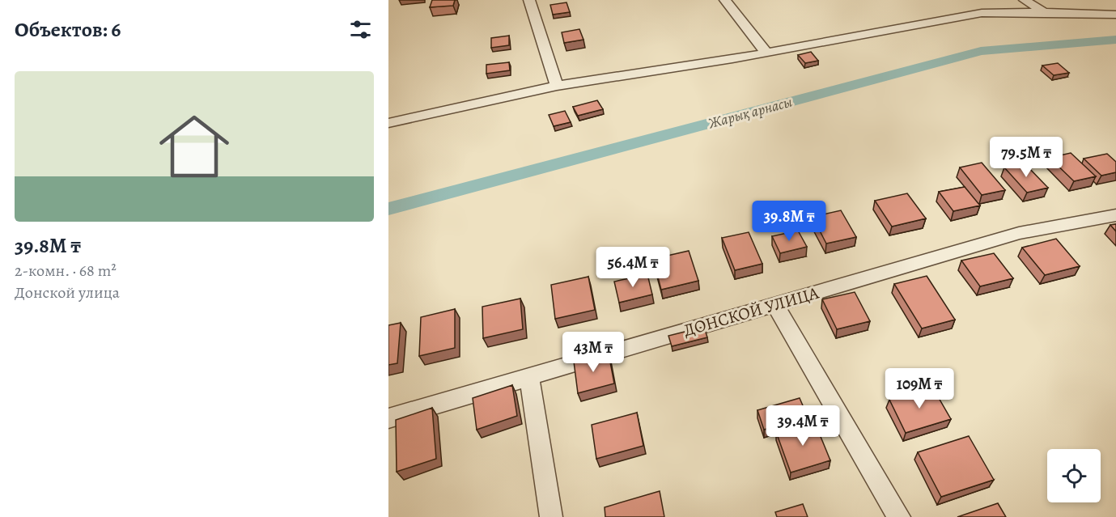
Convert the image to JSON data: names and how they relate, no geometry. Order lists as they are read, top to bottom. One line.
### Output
{"streets":{"street":["ДОНСКОЙ УЛИЦА"]},"water":["Жарық арнасы"],"page":{"heading":"Объектов: 6","list":[{"name":"39.8M ₸","note":"2-комн. · 68 m² · Донской улица"}],"price":["79.5M ₸","39.8M ₸","56.4M ₸","43M ₸","109M ₸","39.4M ₸"]}}
